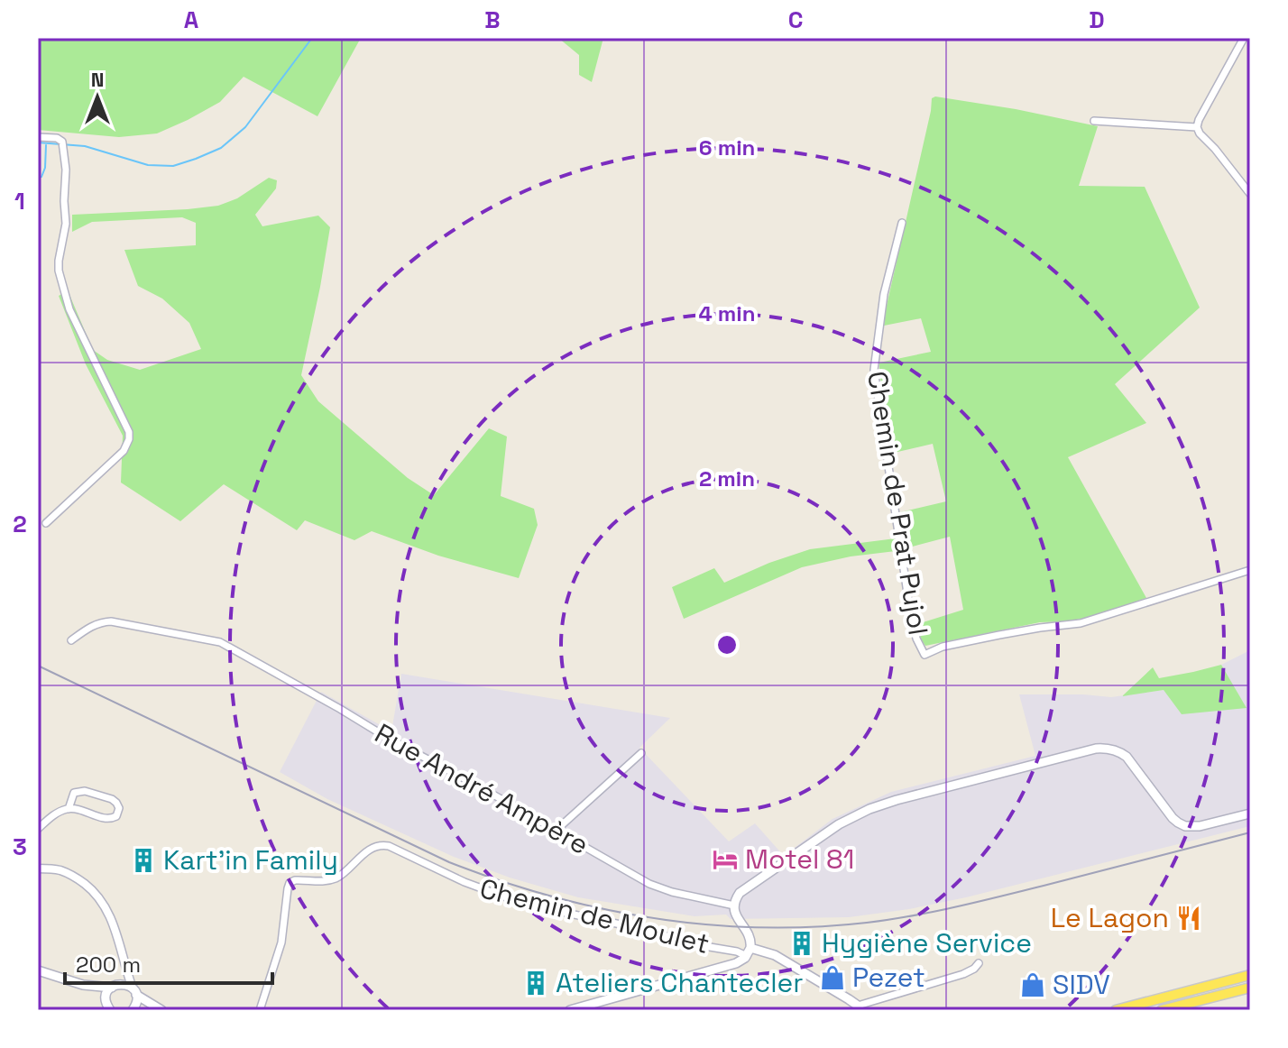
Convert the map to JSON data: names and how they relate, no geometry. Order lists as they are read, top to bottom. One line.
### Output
{"streets":{"street":["Chemin de Prat Pujol","Rue André Ampère","Chemin de Moulet"]},"places":{"hotel":["Motel 81"],"building":["Kart'in Family","Hygiène Service","Ateliers Chantecler"],"restaurant":["Le Lagon"],"shop":["Pezet","SIDV"]},"scale_bar":"200 m","north":"top","grid":{"columns":["A","B","C","D"],"rows":["1","2","3"]},"rings":["6 min","4 min","2 min"]}
